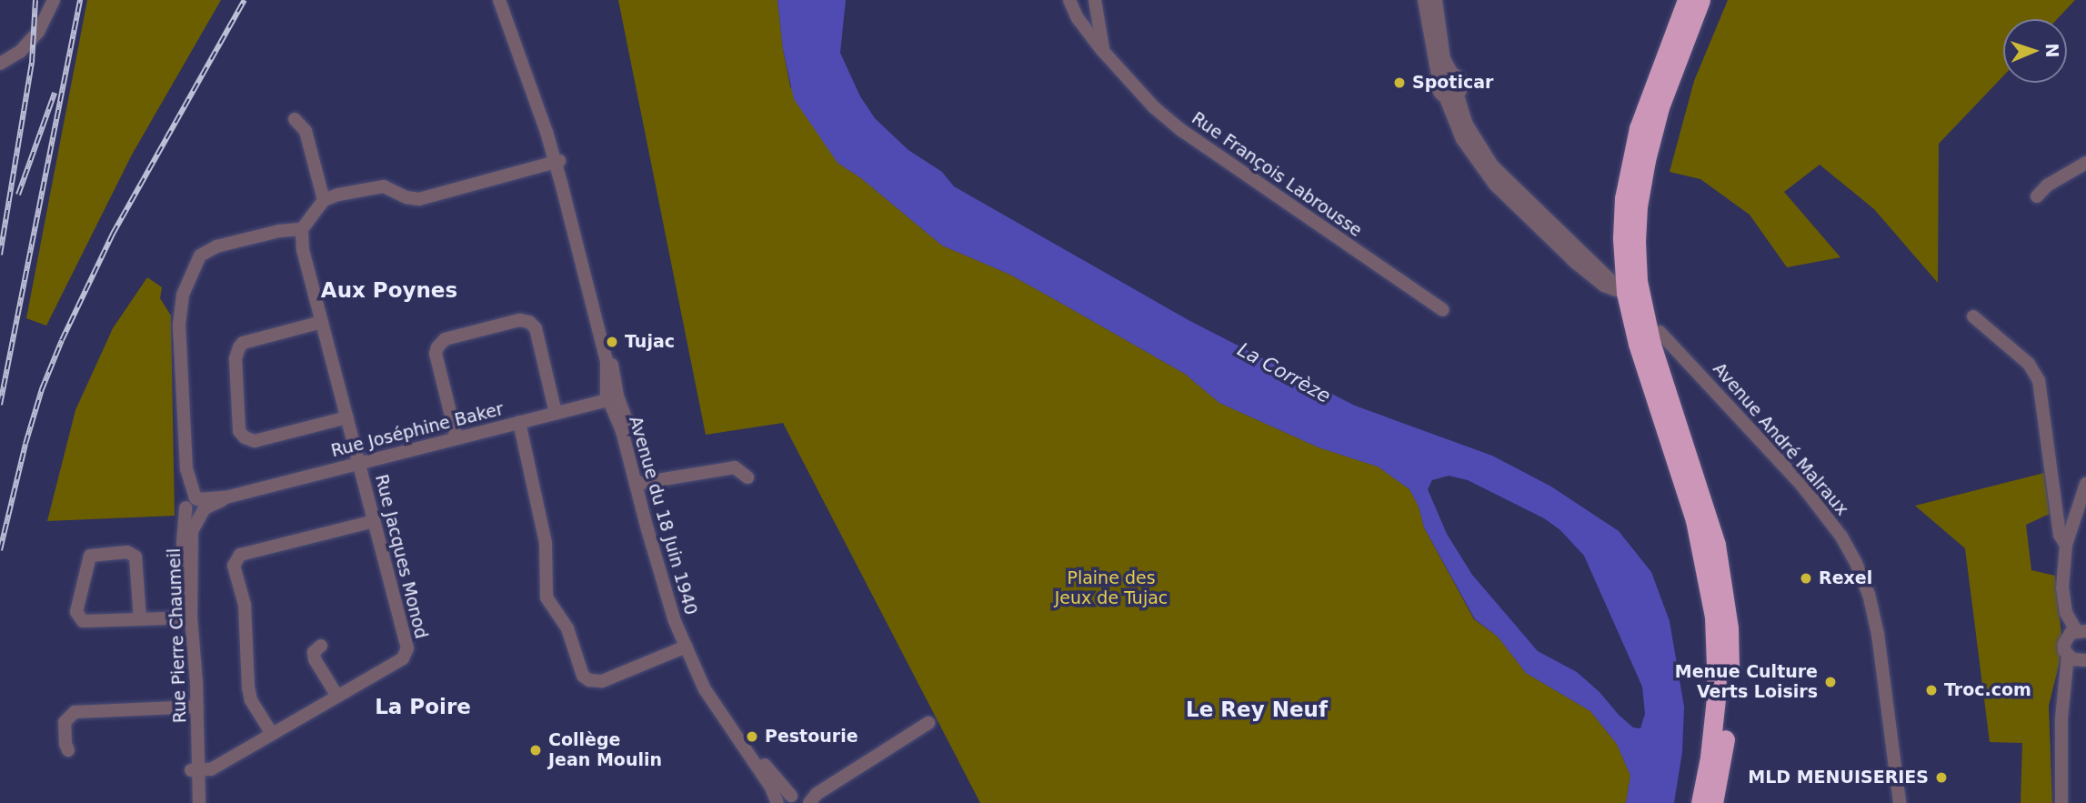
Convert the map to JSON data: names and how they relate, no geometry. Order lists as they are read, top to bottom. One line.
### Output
{"streets":{"street":["Rue François Labrousse","Rue Joséphine Baker","Avenue André Malraux","Avenue du 18 Juin 1940","Rue Jacques Monod","Rue Pierre Chaumeil"]},"crossings":[["Rue Joséphine Baker","Avenue du 18 Juin 1940"],["Rue Joséphine Baker","Rue Jacques Monod"],["Rue Joséphine Baker","Rue Pierre Chaumeil"],["Rue Jacques Monod","Rue Pierre Chaumeil"]],"districts":["Aux Poynes","La Poire","Le Rey Neuf"],"water":["La Corrèze"],"parks":["Plaine des Jeux de Tujac"],"places":["Spoticar","Tujac","Rexel","Menue Culture Verts Loisirs","Troc.com","Pestourie","Collège Jean Moulin","MLD MENUISERIES"],"north":"right"}
